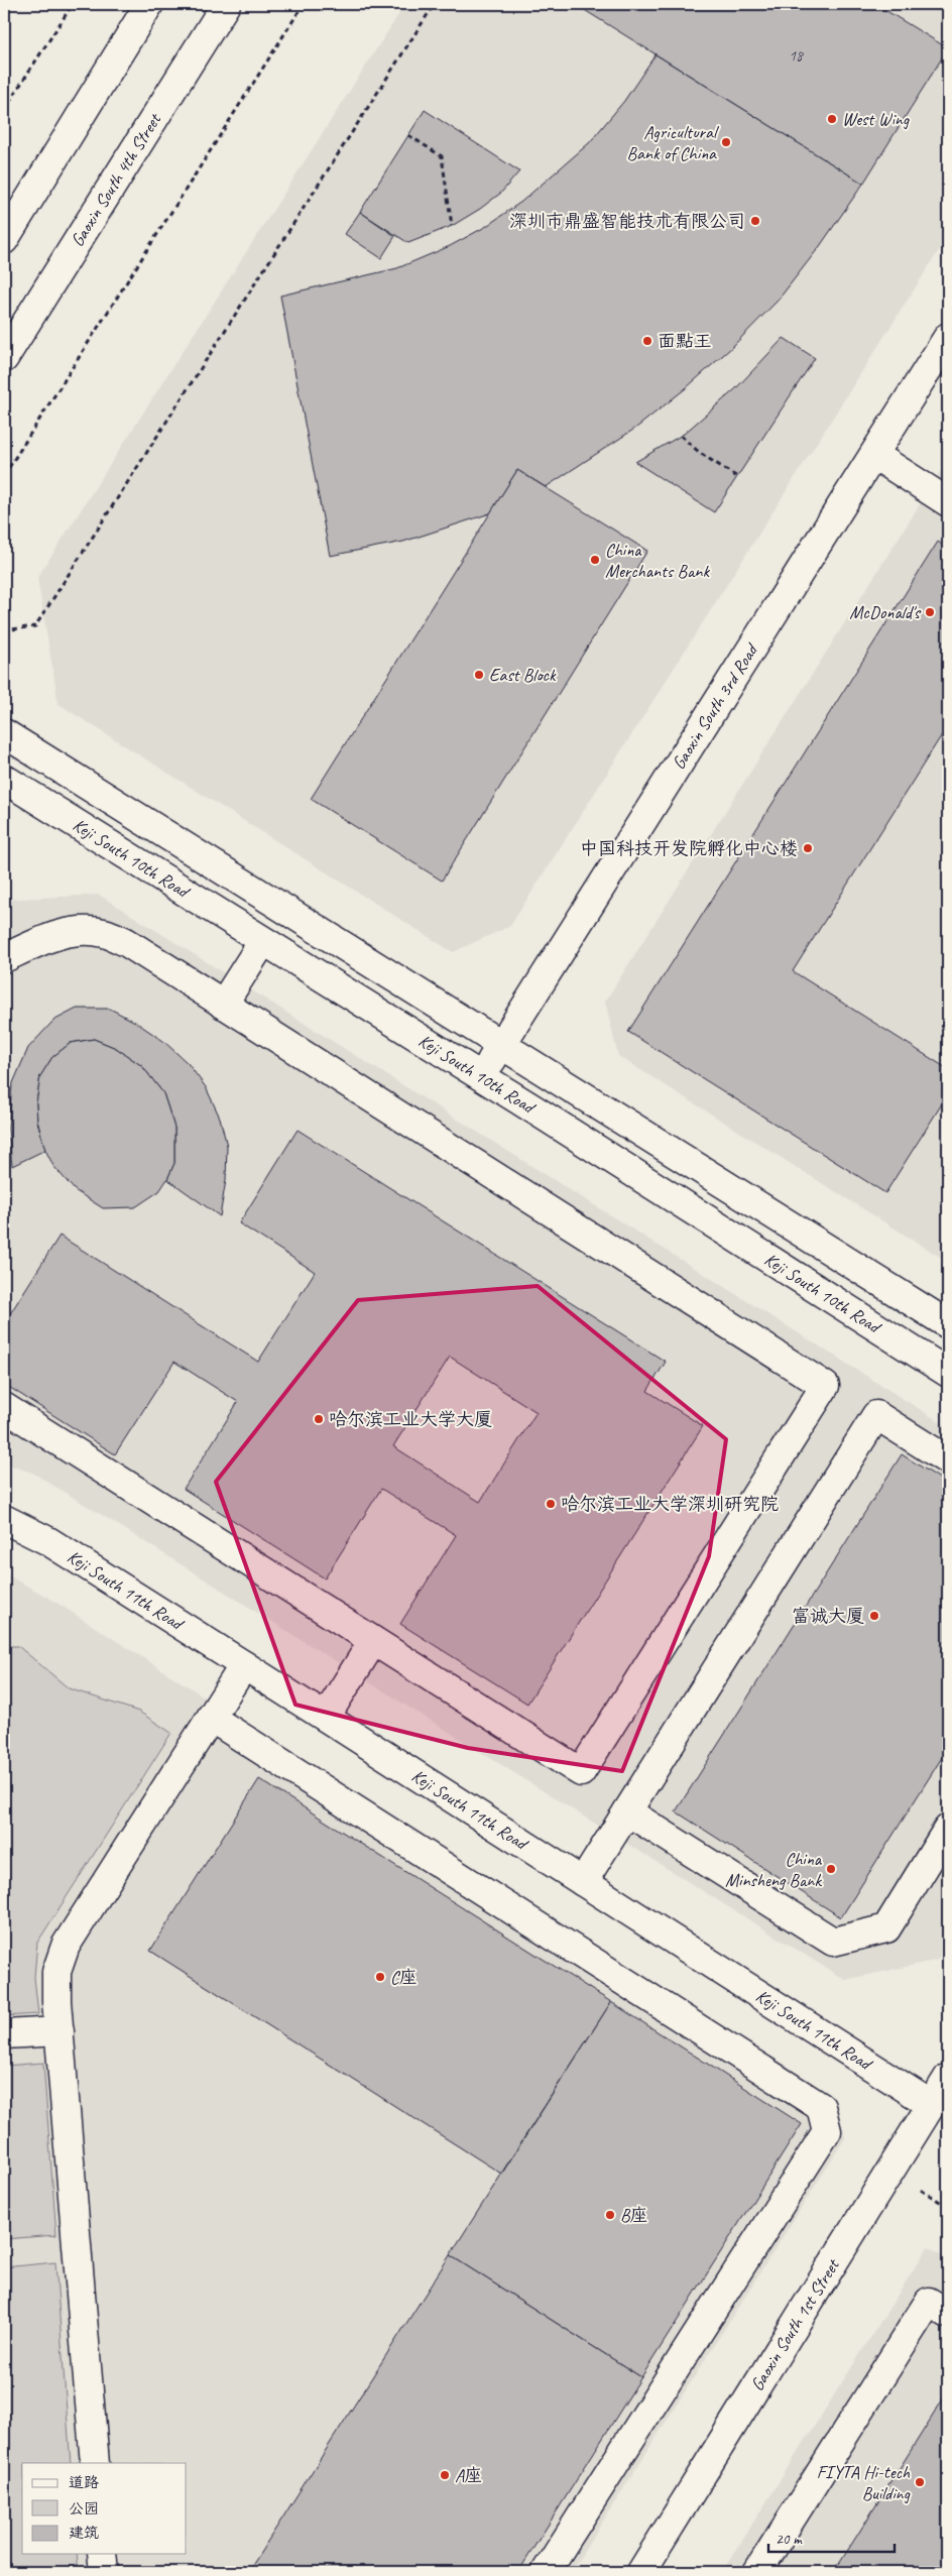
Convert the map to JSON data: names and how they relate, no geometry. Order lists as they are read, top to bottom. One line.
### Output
{"streets":{"street":["Gaoxin South 4th Street","Gaoxin South 3rd Road","Keji South 10th Road","Keji South 11th Road","Gaoxin South 1st Street"]},"crossings":[["Gaoxin South 3rd Road","Keji South 10th Road"],["Keji South 11th Road","Gaoxin South 1st Street"]],"places":["West Wing","Agricultural Bank of China","深圳市鼎盛智能技术有限公司","面點王","China Merchants Bank","McDonald's","East Block","中国科技开发院孵化中心楼","哈尔滨工业大学大厦","哈尔滨工业大学深圳研究院","富诚大厦","China Minsheng Bank","C座","B座","A座","FIYTA Hi-tech Building"],"house_numbers":["18"],"legend":["道路","公园","建筑"],"scale_bar":"20 m"}
